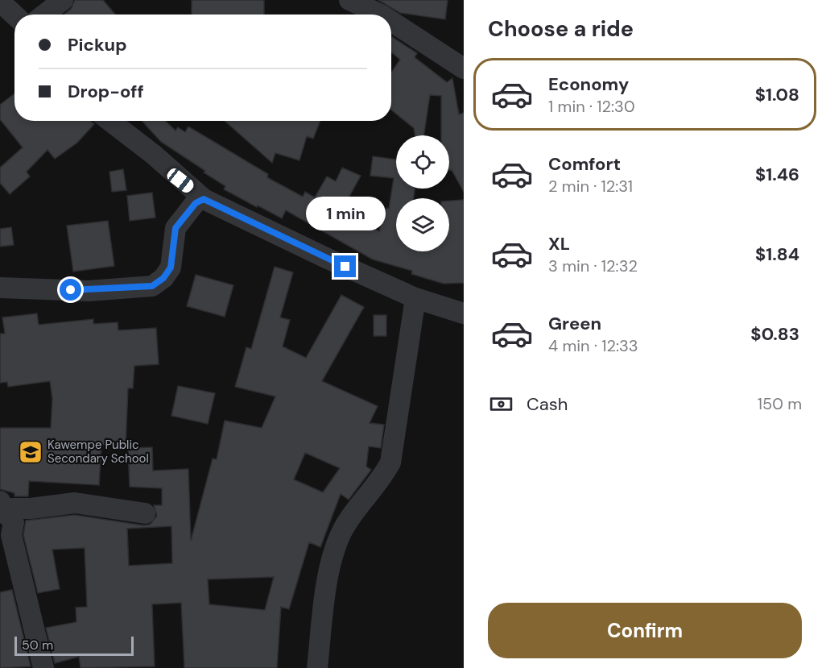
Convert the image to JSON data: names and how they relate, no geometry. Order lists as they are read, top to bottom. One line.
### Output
{"places":{"school or university":["Kawempe Public Secondary School"]},"scale_bar":"50 m","page":{"heading":"Choose a ride","banner":["Pickup","Drop-off"],"list":[{"name":"Economy","note":"1 min · 12:30","value":"$1.08"},{"name":"Comfort","note":"2 min · 12:31","value":"$1.46"},{"name":"XL","note":"3 min · 12:32","value":"$1.84"},{"name":"Green","note":"4 min · 12:33","value":"$0.83"}],"bubble":"1 min","pay":["Cash","150 m"],"buttons":"Confirm","scale":"50 m"}}
